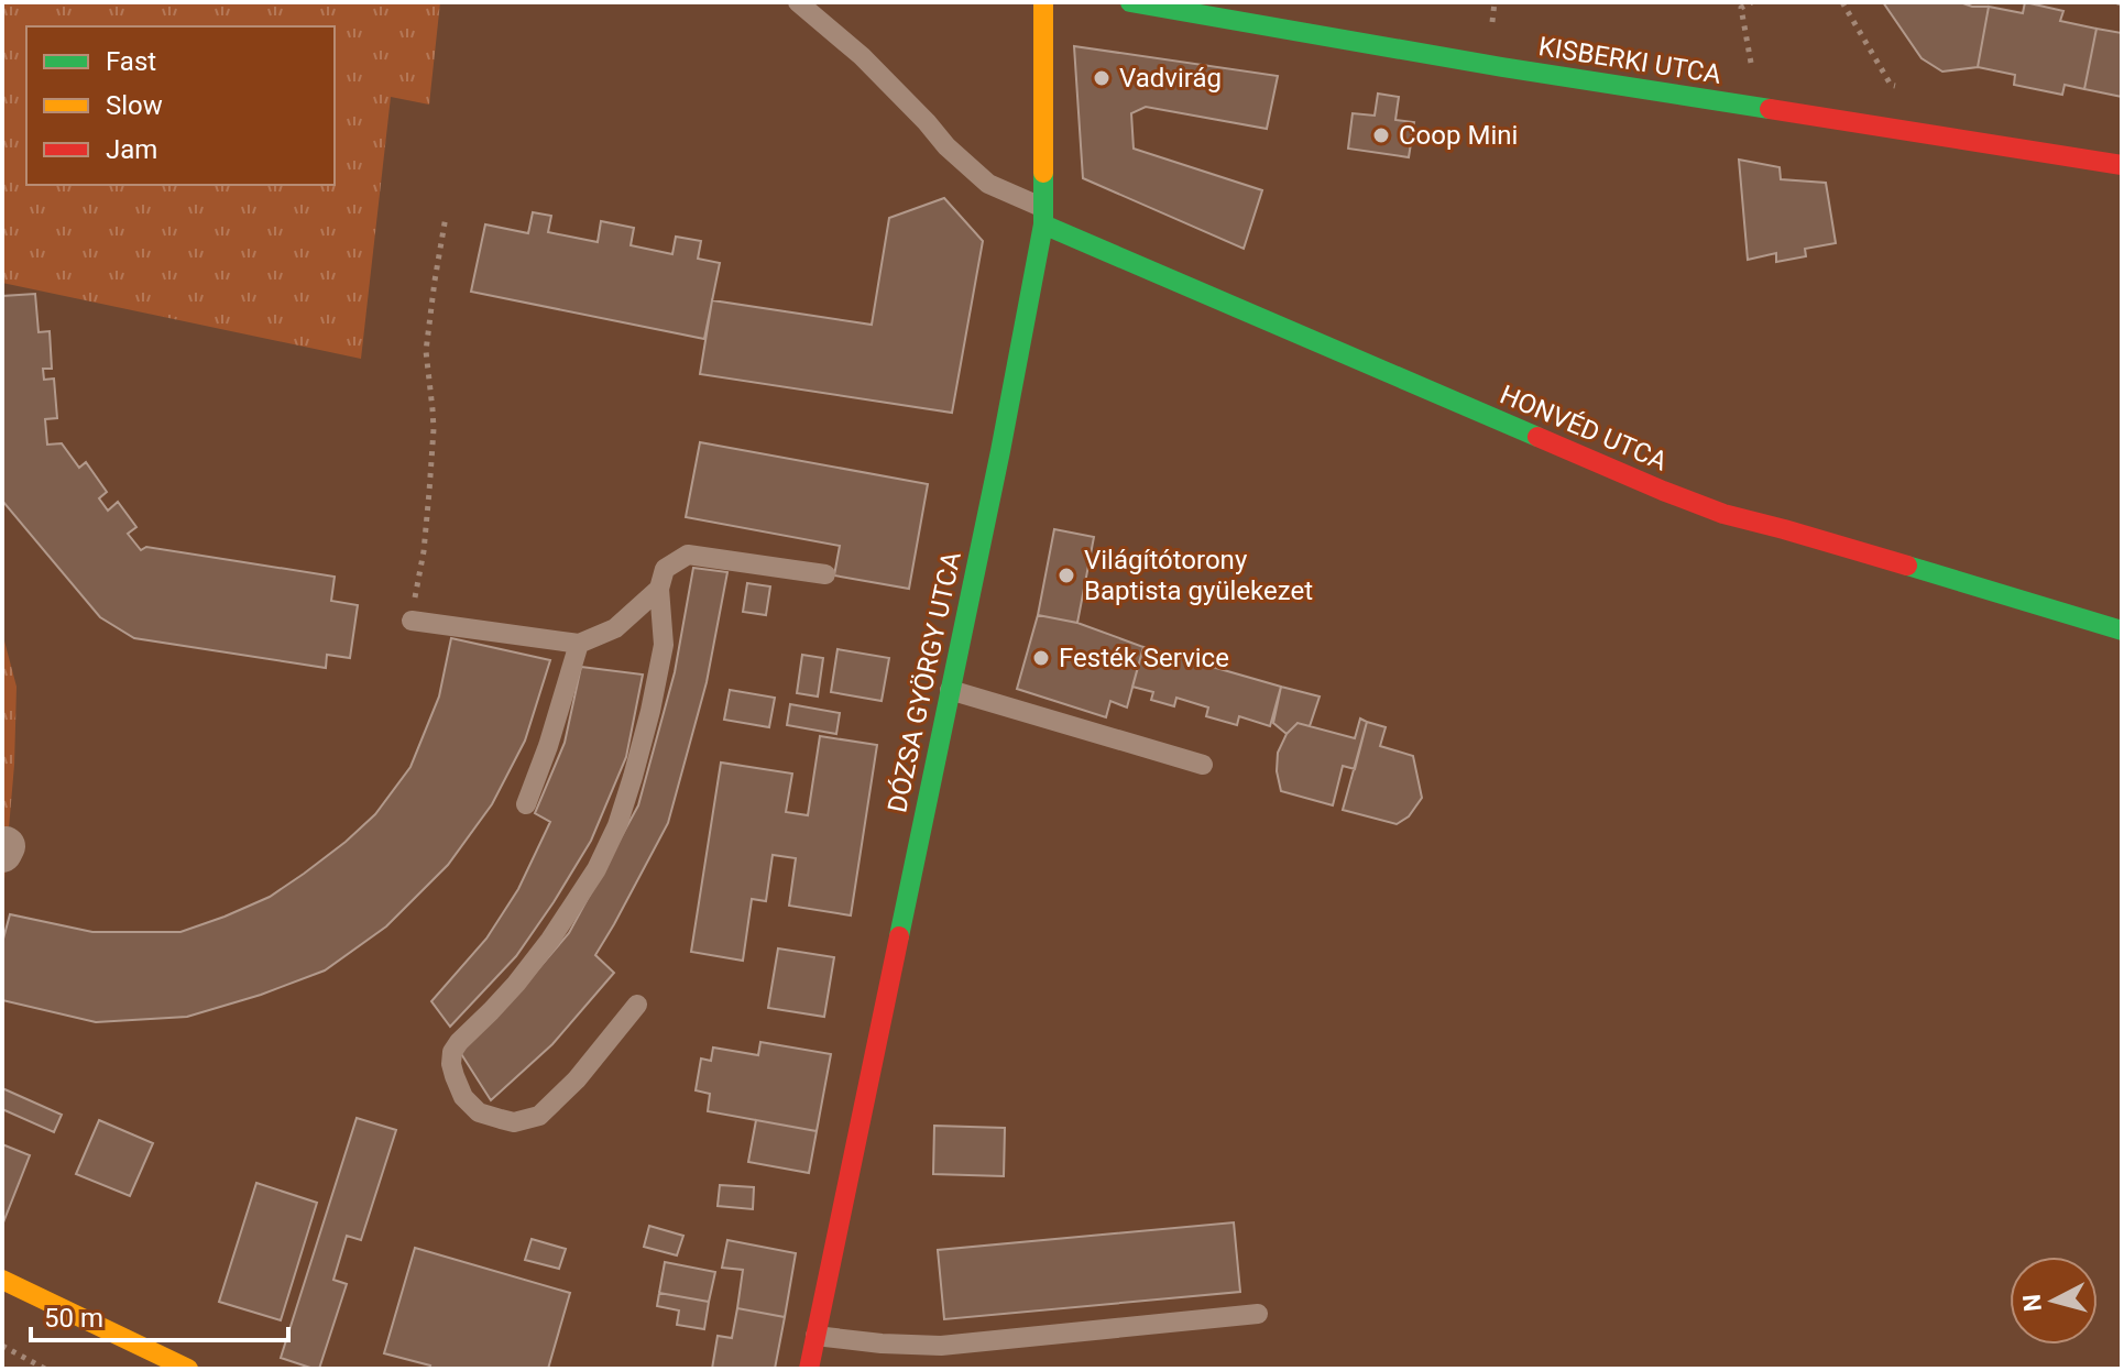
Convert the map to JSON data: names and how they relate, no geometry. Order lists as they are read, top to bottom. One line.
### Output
{"streets":{"street":["KISBERKI UTCA","HONVÉD UTCA","DÓZSA GYÖRGY UTCA"]},"crossings":[["HONVÉD UTCA","DÓZSA GYÖRGY UTCA"]],"places":["Vadvirág","Coop Mini","Világítótorony Baptista gyülekezet","Festék Service"],"legend":["Fast","Slow","Jam"],"scale_bar":"50 m","north":"left"}
